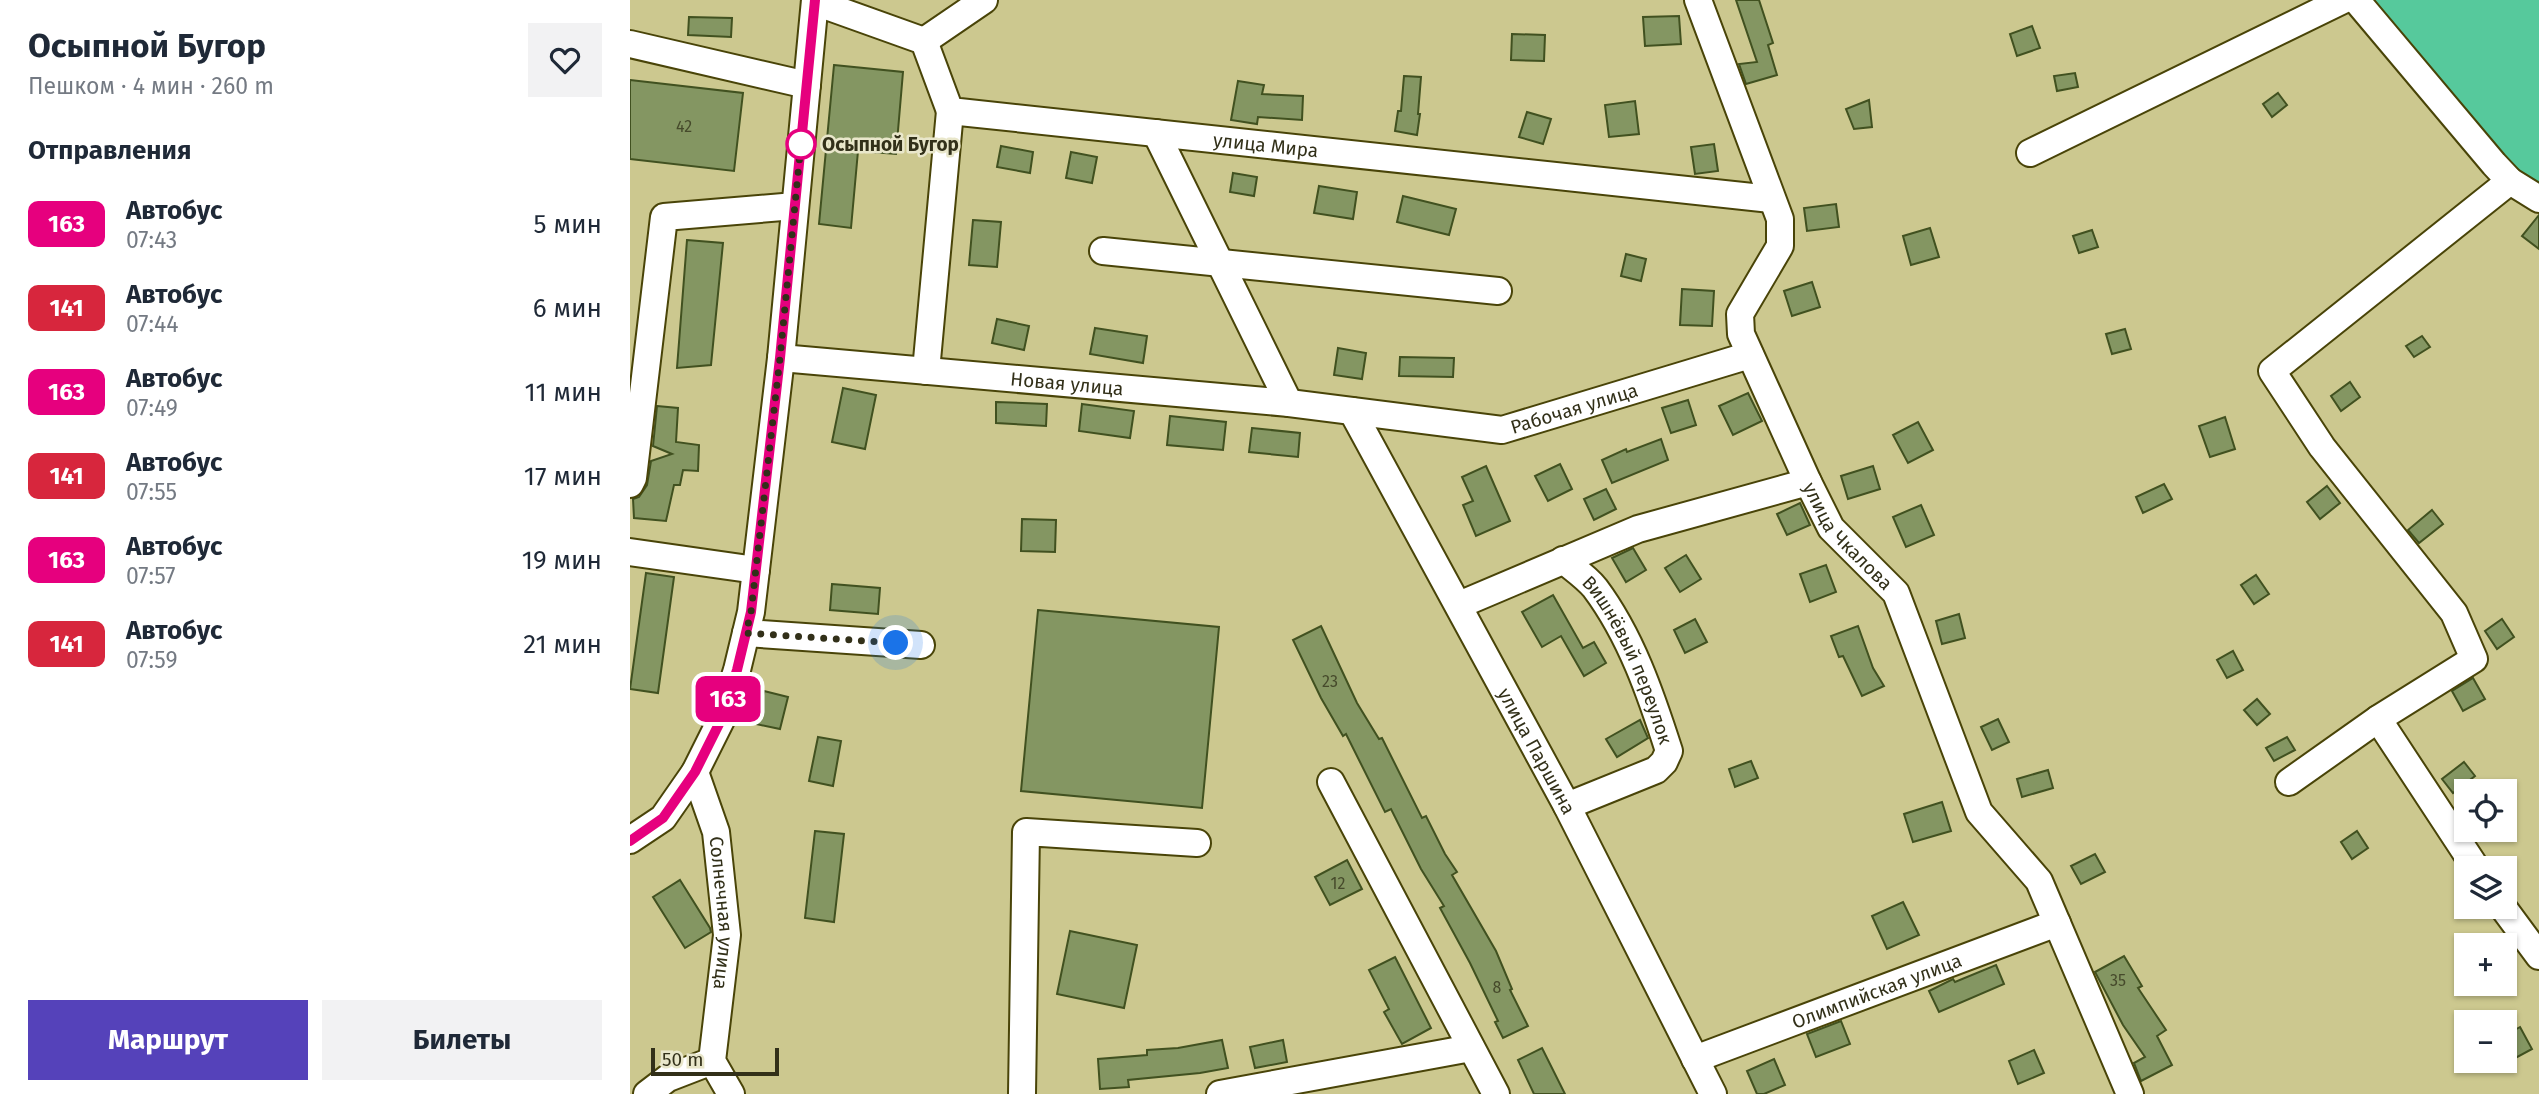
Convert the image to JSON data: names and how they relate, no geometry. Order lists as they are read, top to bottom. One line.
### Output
{"streets":{"street":["улица Мира","Новая улица","Рабочая улица","улица Чкалова","Вишнёвый переулок","улица Паршина","Солнечная улица","Олимпийская улица"]},"crossings":[["улица Мира","улица Чкалова"],["Новая улица","Рабочая улица"],["Новая улица","улица Паршина"],["Рабочая улица","улица Чкалова"],["Рабочая улица","улица Паршина"],["улица Чкалова","Олимпийская улица"],["Вишнёвый переулок","улица Паршина"],["улица Паршина","Олимпийская улица"]],"places":["Осыпной Бугор"],"lines":["bus line 163"],"house_numbers":["42","23","12","35","8"],"scale_bar":"50 m","page":{"heading":[["Осыпной Бугор","Пешком · 4 мин · 260 m"],"Отправления"],"on_map":"163","list":[{"mark":"163","name":"Автобус","note":"07:43","value":"5 мин"},{"mark":"141","name":"Автобус","note":"07:44","value":"6 мин"},{"mark":"163","name":"Автобус","note":"07:49","value":"11 мин"},{"mark":"141","name":"Автобус","note":"07:55","value":"17 мин"},{"mark":"163","name":"Автобус","note":"07:57","value":"19 мин"},{"mark":"141","name":"Автобус","note":"07:59","value":"21 мин"}],"map_buttons":["+","−"],"buttons":["Маршрут","Билеты"],"scale":"50 m"}}
